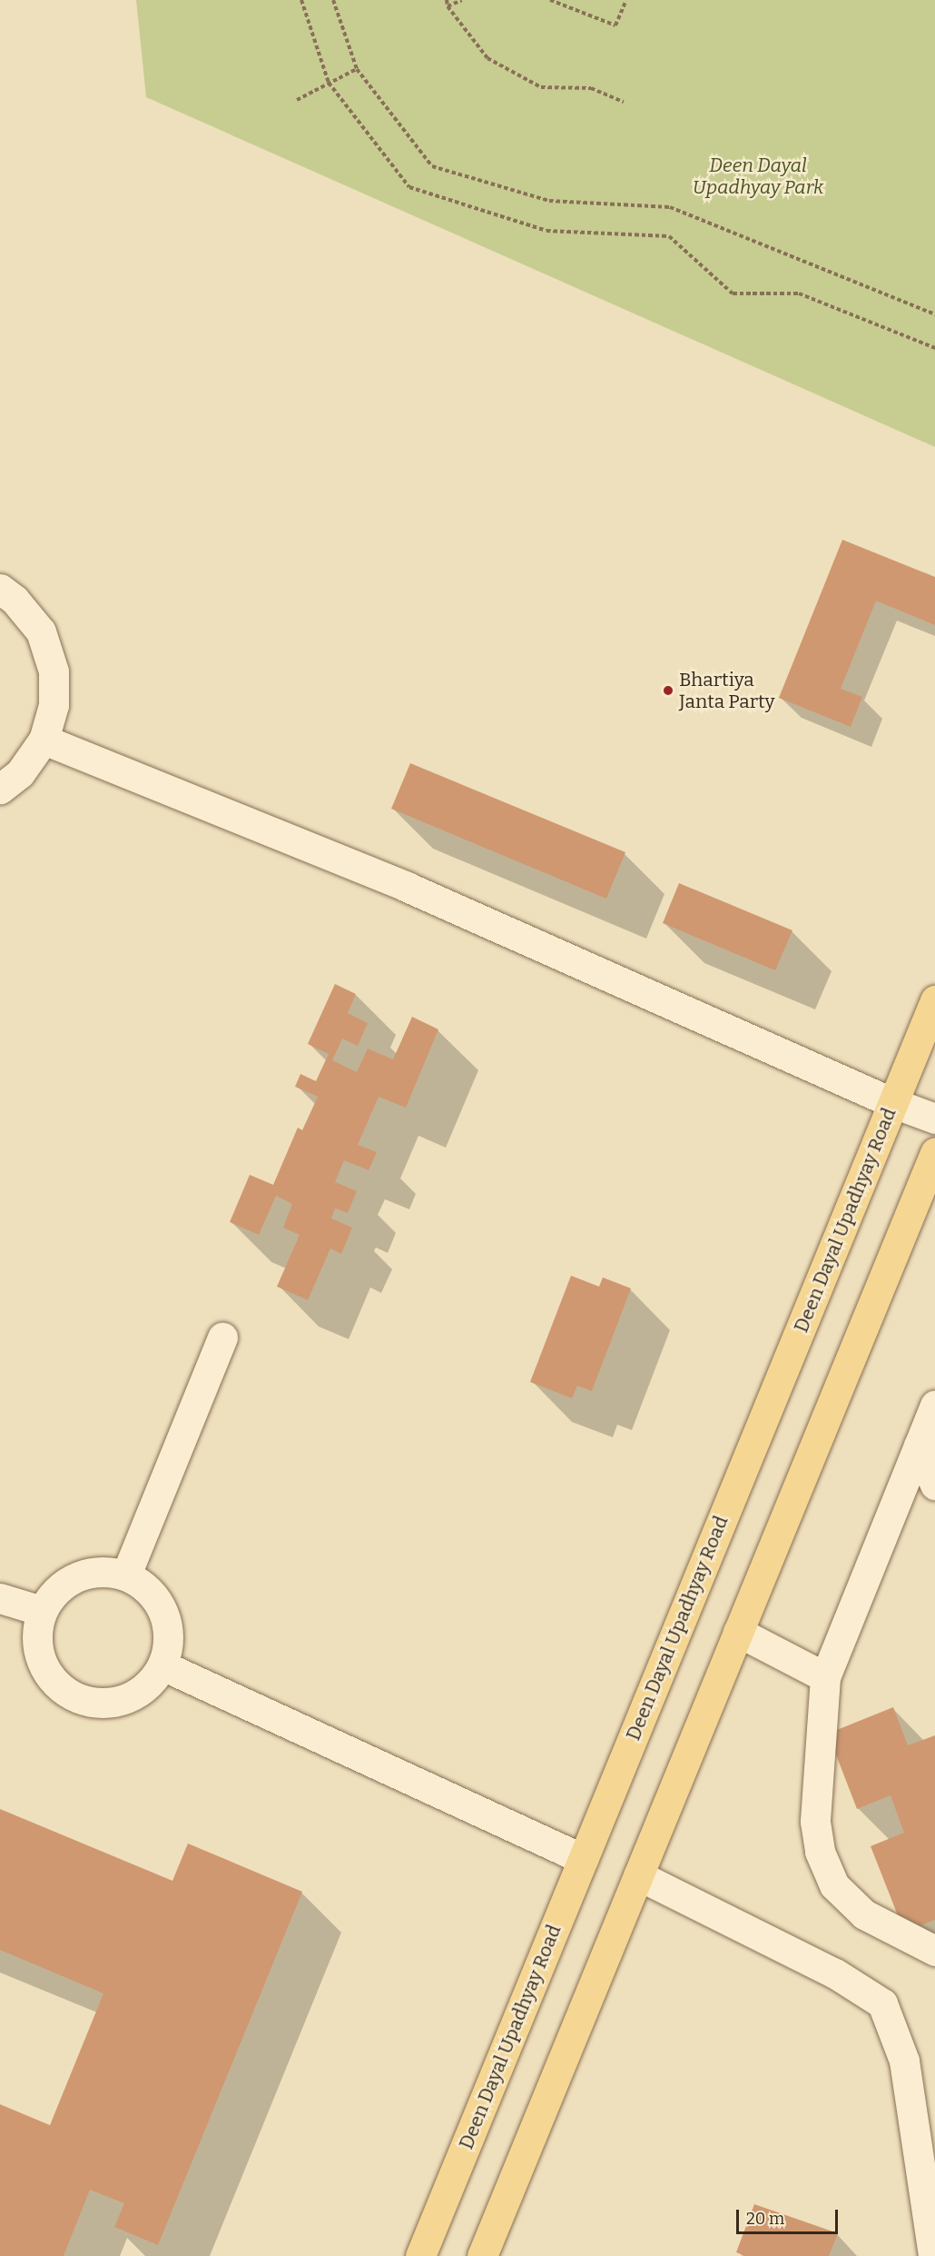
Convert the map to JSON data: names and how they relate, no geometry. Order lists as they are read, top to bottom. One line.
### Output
{"streets":{"main road":["Deen Dayal Upadhyay Road"]},"parks":["Deen Dayal Upadhyay Park"],"places":["Bhartiya Janta Party"],"scale_bar":"20 m"}
